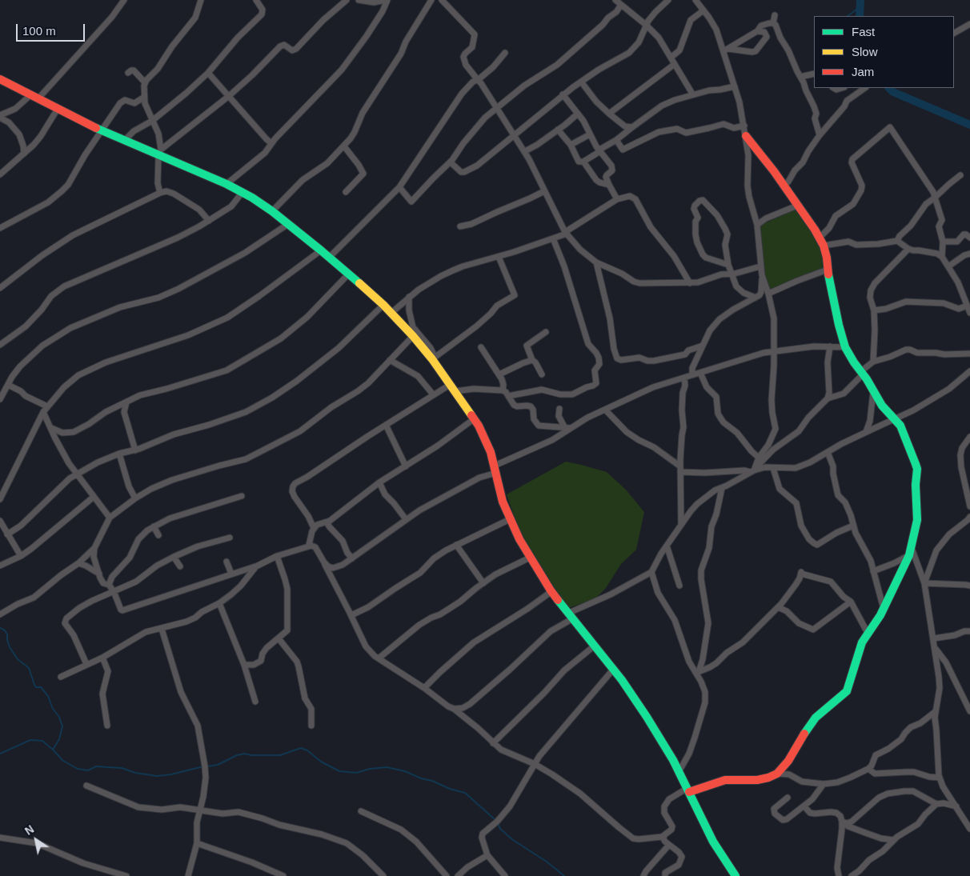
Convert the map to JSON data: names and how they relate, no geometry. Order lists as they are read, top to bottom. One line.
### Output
{"legend":["Fast","Slow","Jam"],"scale_bar":"100 m","north":"top left"}
